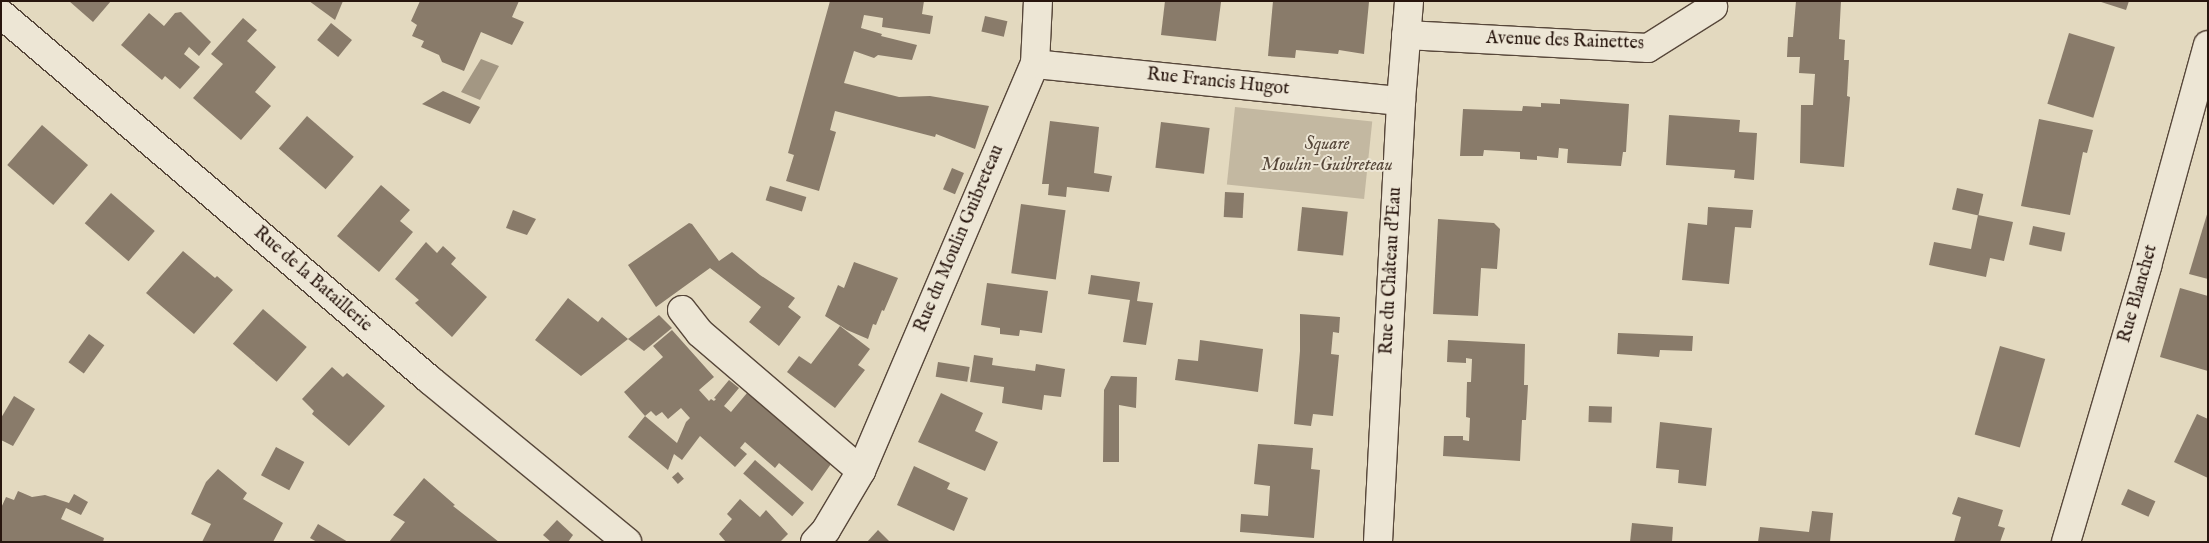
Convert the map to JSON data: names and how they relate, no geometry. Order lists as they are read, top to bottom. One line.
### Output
{"streets":{"street":["Avenue des Rainettes","Rue Francis Hugot","Rue du Moulin Guibreteau","Rue du Château d'Eau","Rue de la Bataillerie","Rue Blanchet"]},"crossings":[["Avenue des Rainettes","Rue du Château d'Eau"],["Rue Francis Hugot","Rue du Moulin Guibreteau"],["Rue Francis Hugot","Rue du Château d'Eau"]],"parks":["Square Moulin-Guibreteau"]}
